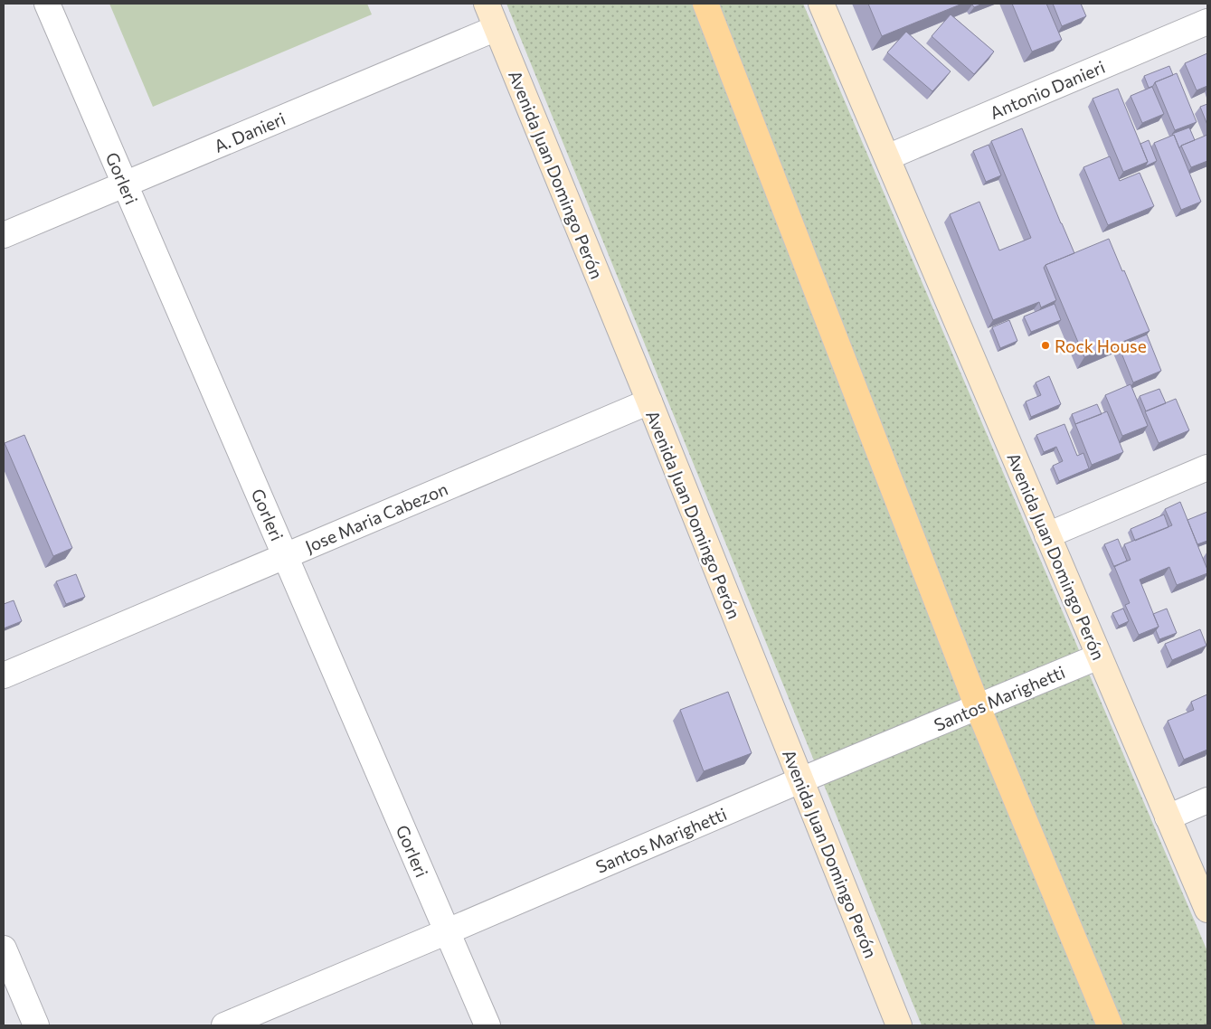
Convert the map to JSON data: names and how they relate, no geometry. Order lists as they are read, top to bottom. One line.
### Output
{"streets":{"main road":["Avenida Juan Domingo Perón"],"street":["Antonio Danieri","A. Danieri","Gorleri","Jose Maria Cabezon","Santos Marighetti"]},"crossings":[["Antonio Danieri","Avenida Juan Domingo Perón"],["A. Danieri","Avenida Juan Domingo Perón"],["A. Danieri","Gorleri"],["Avenida Juan Domingo Perón","Jose Maria Cabezon"],["Avenida Juan Domingo Perón","Santos Marighetti"],["Gorleri","Jose Maria Cabezon"],["Gorleri","Santos Marighetti"]],"places":["Rock House"]}
